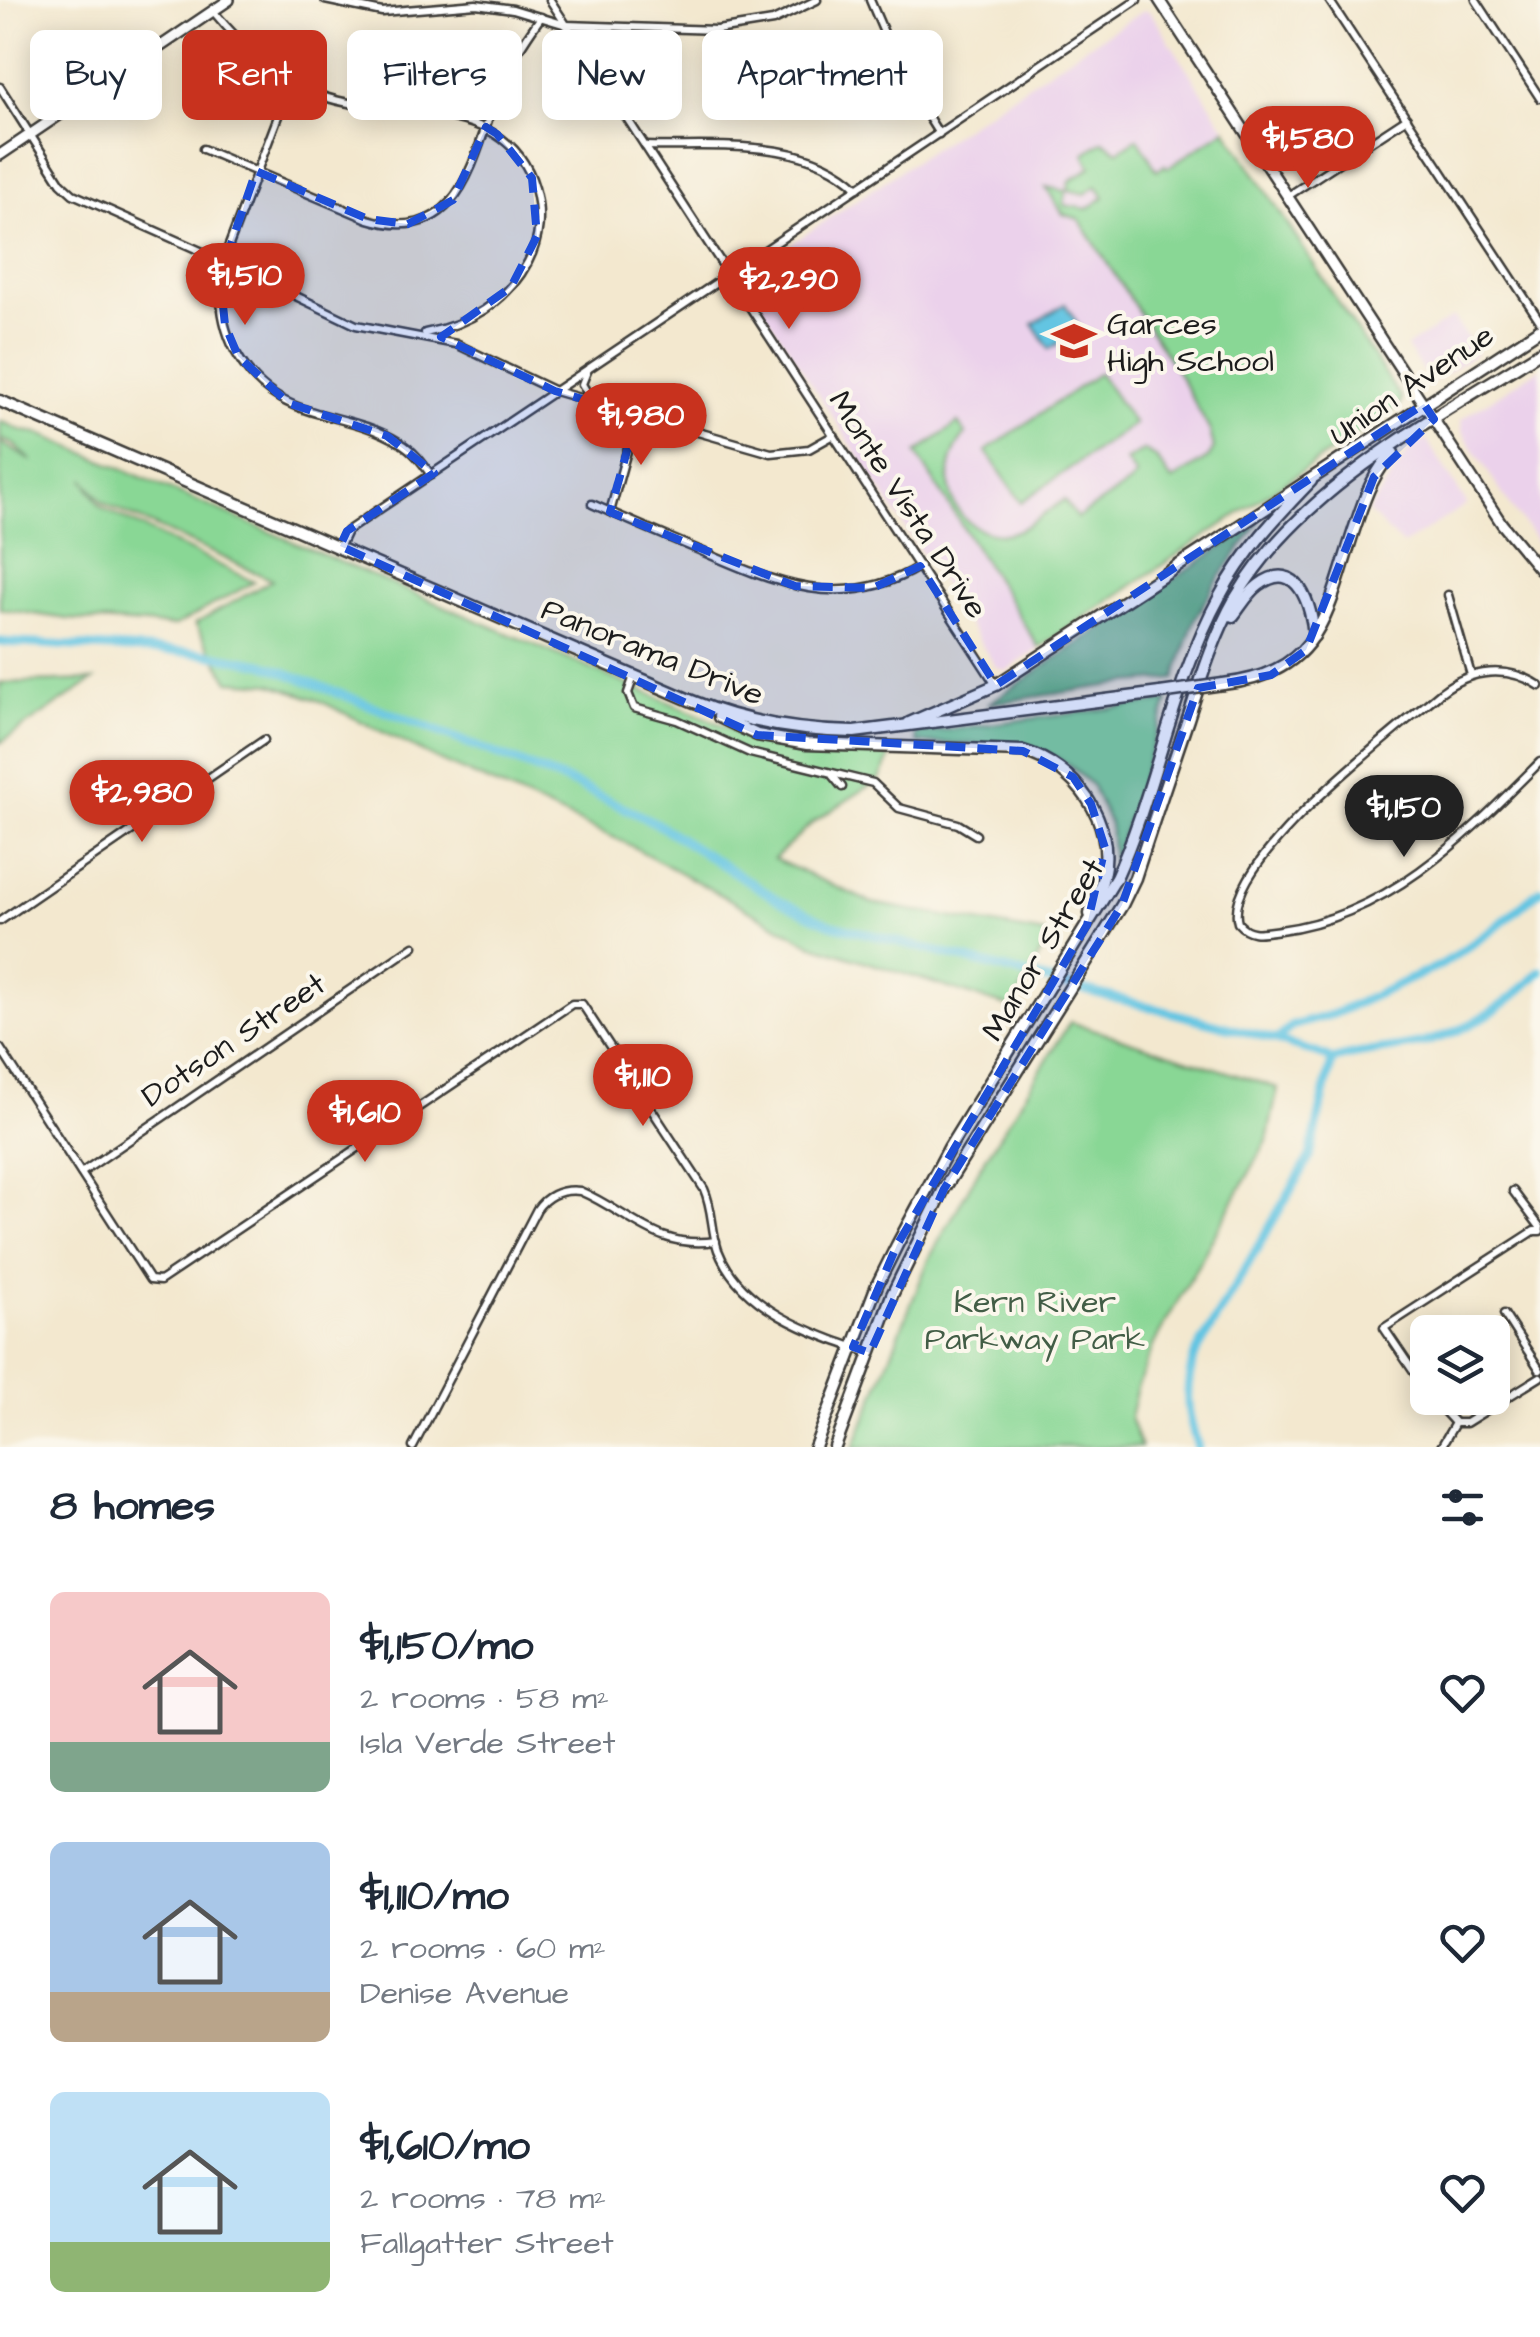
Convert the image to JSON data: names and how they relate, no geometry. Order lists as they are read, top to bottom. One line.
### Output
{"streets":{"main road":["Union Avenue","Panorama Drive","Manor Street"],"street":["Monte Vista Drive","Dotson Street"]},"crossings":[["Union Avenue","Manor Street"]],"parks":["Kern River Parkway Park"],"places":{"school or university":["Garces High School"]},"page":{"chip":["Buy","Rent","Filters","New","Apartment"],"price":["$1,580","$1,510","$2,290","$1,980","$2,980","$1,150","$1,110","$1,610"],"heading":"8 homes","list":[{"name":"$1,150/mo","note":"2 rooms · 58 m² · Isla Verde Street"},{"name":"$1,110/mo","note":"2 rooms · 60 m² · Denise Avenue"},{"name":"$1,610/mo","note":"2 rooms · 78 m² · Fallgatter Street"}]}}
